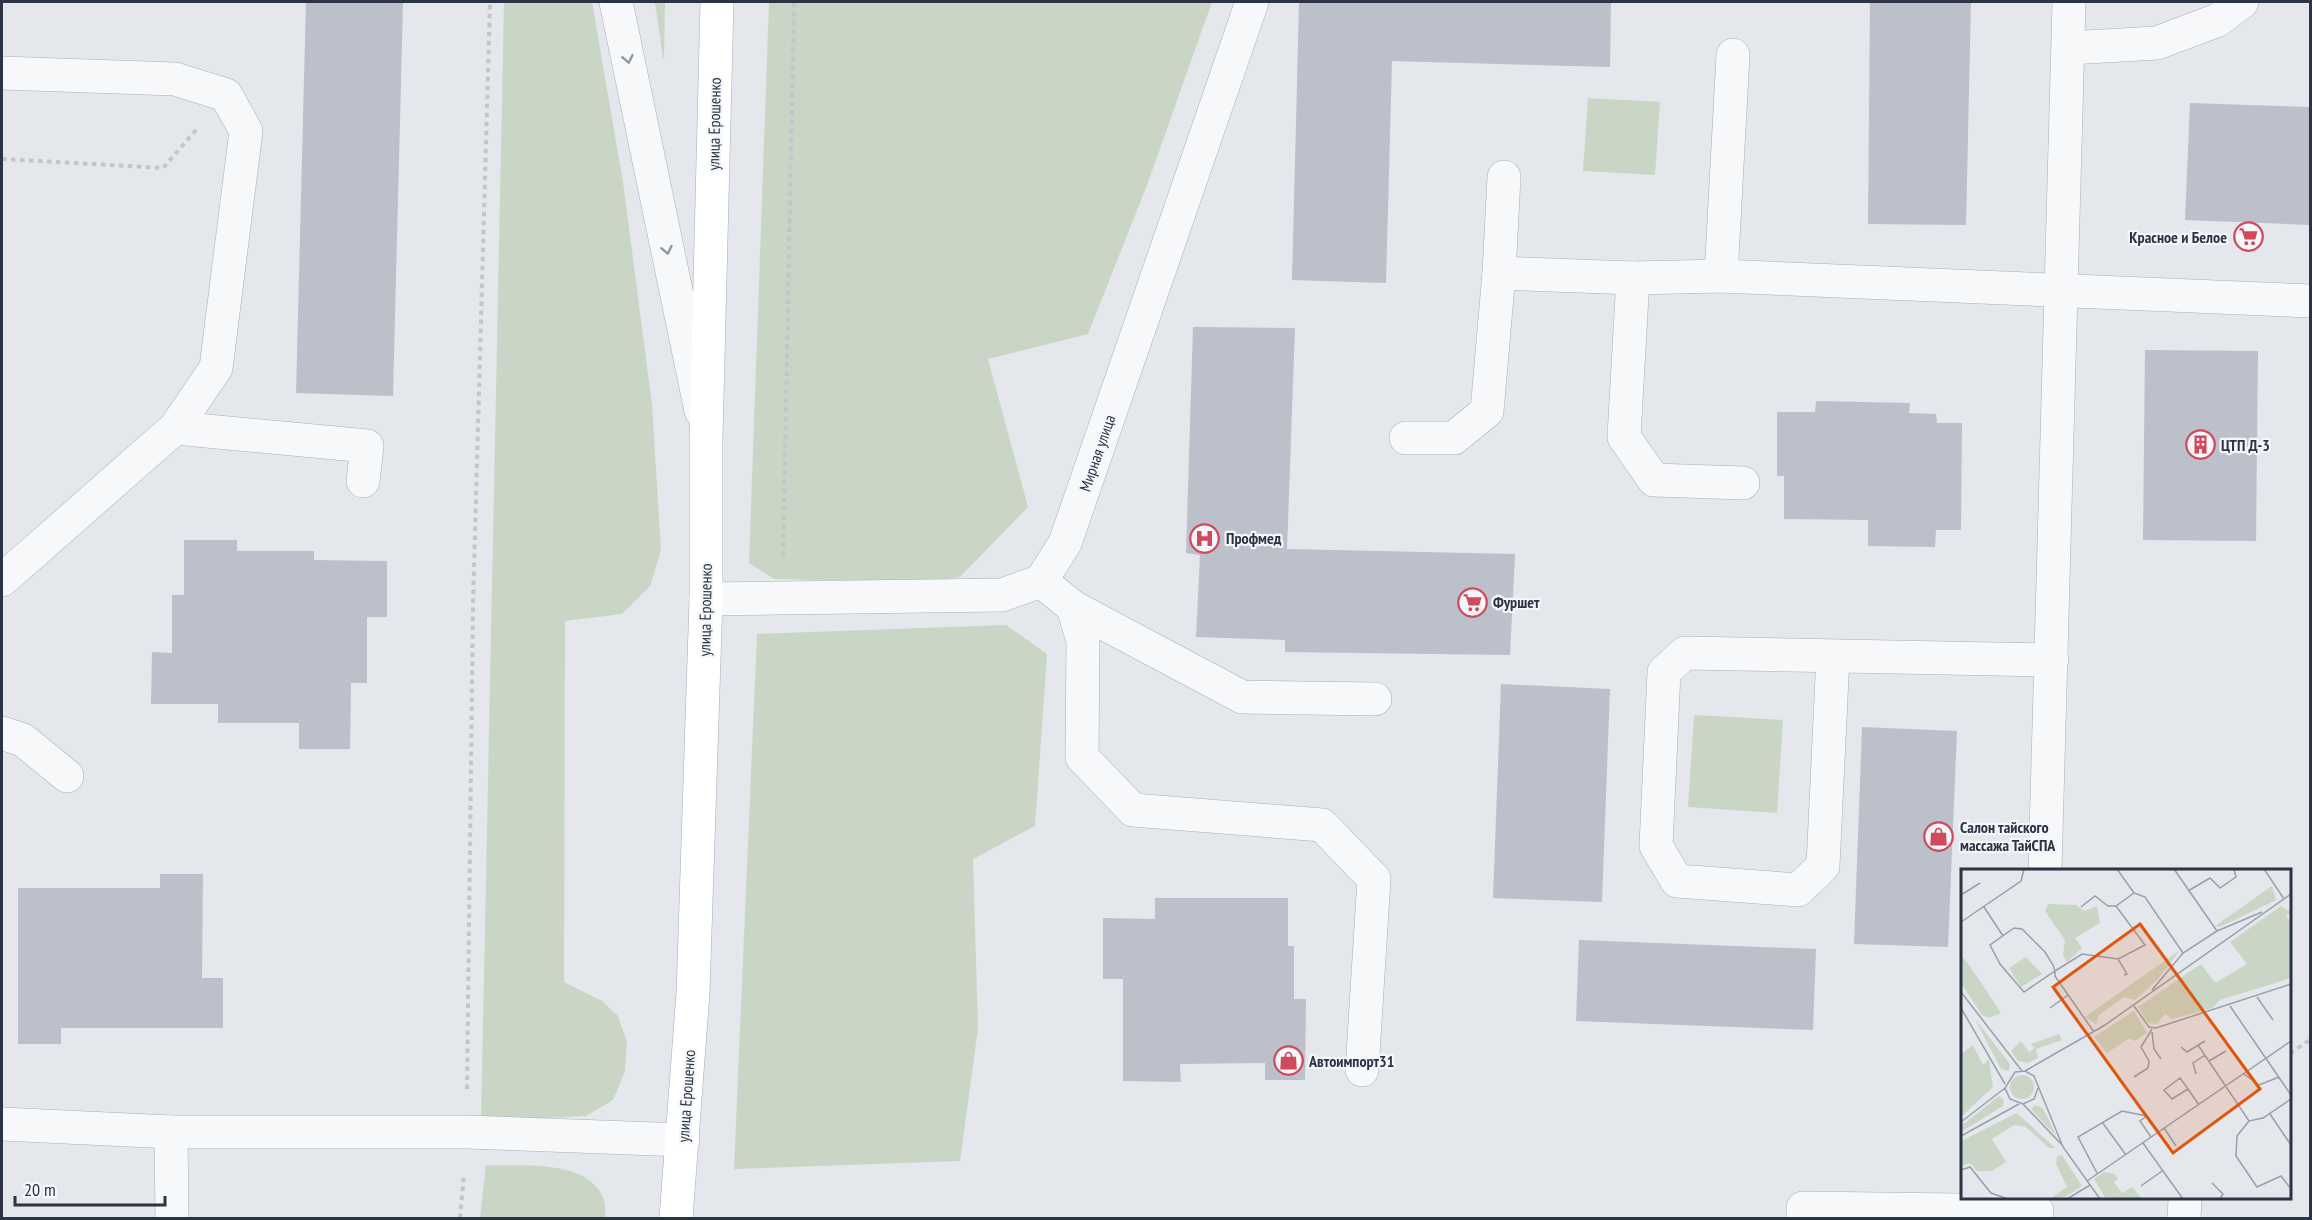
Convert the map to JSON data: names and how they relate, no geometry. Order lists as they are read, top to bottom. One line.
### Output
{"streets":{"main road":["улица Ерошенко"],"street":["Мирная улица"]},"places":{"supermarket":["Красное и Белое","Фуршет"],"building":["ЦТП Д-3"],"hospital":["Профмед"],"shop":["Салон тайского массажа ТайСПА","Автоимпорт31"]},"scale_bar":"20 m"}
